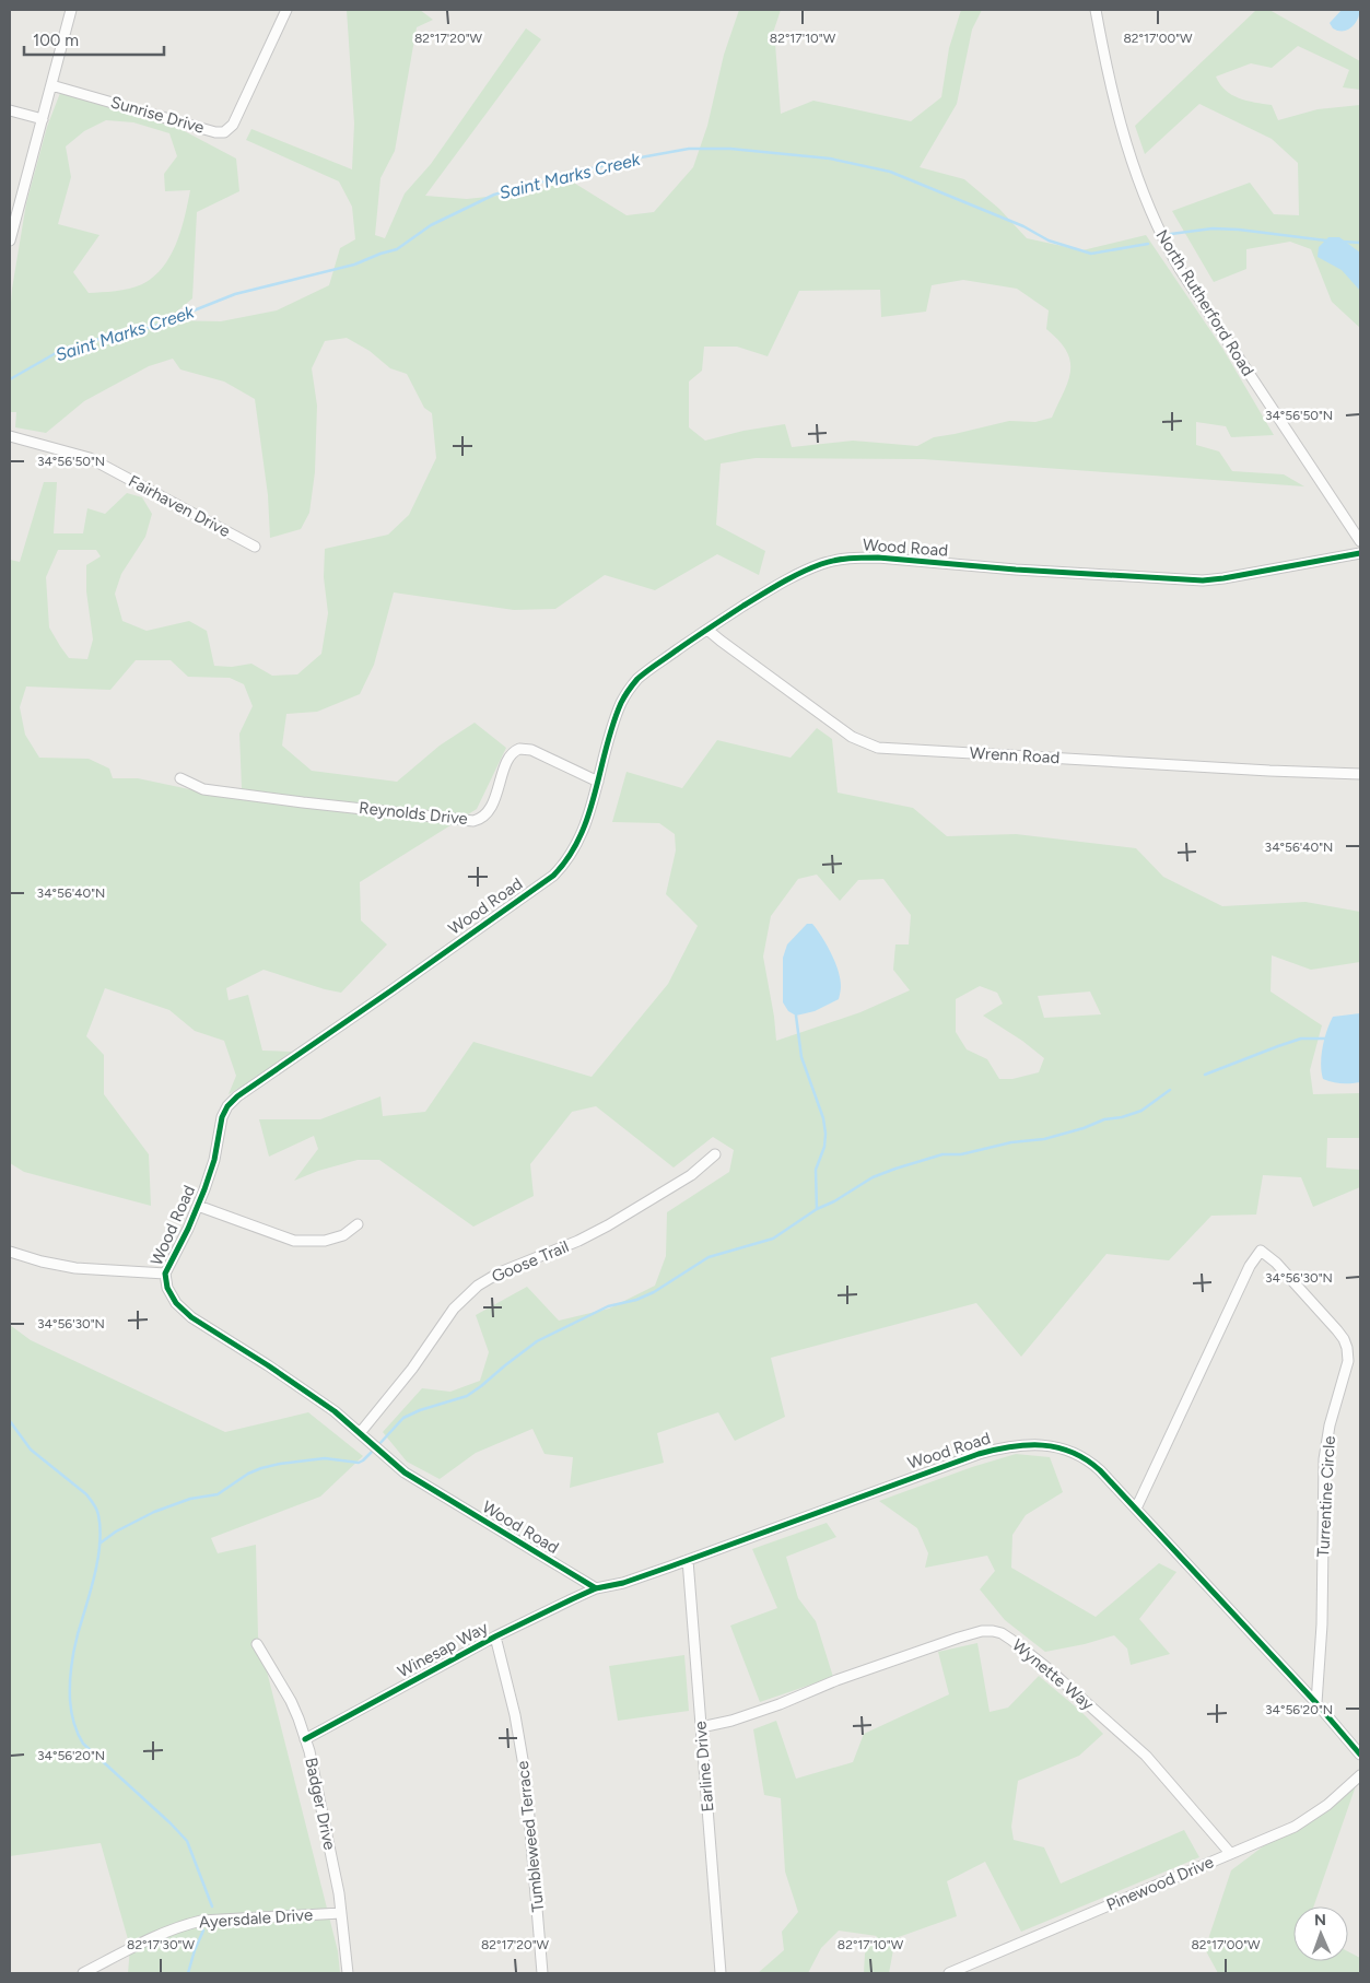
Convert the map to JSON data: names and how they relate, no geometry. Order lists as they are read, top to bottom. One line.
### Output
{"streets":{"street":["Sunrise Drive","North Rutherford Road","Fairhaven Drive","Wood Road","Wrenn Road","Reynolds Drive","Goose Trail","Turrentine Circle","Winesap Way","Wynette Way","Earline Drive","Badger Drive","Tumbleweed Terrace","Pinewood Drive","Ayersdale Drive"]},"crossings":[["Wood Road","Wrenn Road"],["Wood Road","Reynolds Drive"],["Wood Road","Goose Trail"],["Wood Road","Turrentine Circle"],["Wood Road","Winesap Way"],["Wood Road","Earline Drive"],["Winesap Way","Badger Drive"],["Winesap Way","Tumbleweed Terrace"],["Wynette Way","Earline Drive"],["Wynette Way","Pinewood Drive"],["Badger Drive","Ayersdale Drive"]],"water":["Saint Marks Creek"],"scale_bar":"100 m","north":"top","coordinates":["82°17'20\"W","82°17'10\"W","82°17'00\"W","34°56'50\"N","34°56'40\"N","34°56'30\"N","34°56'20\"N","82°17'30\"W"]}
